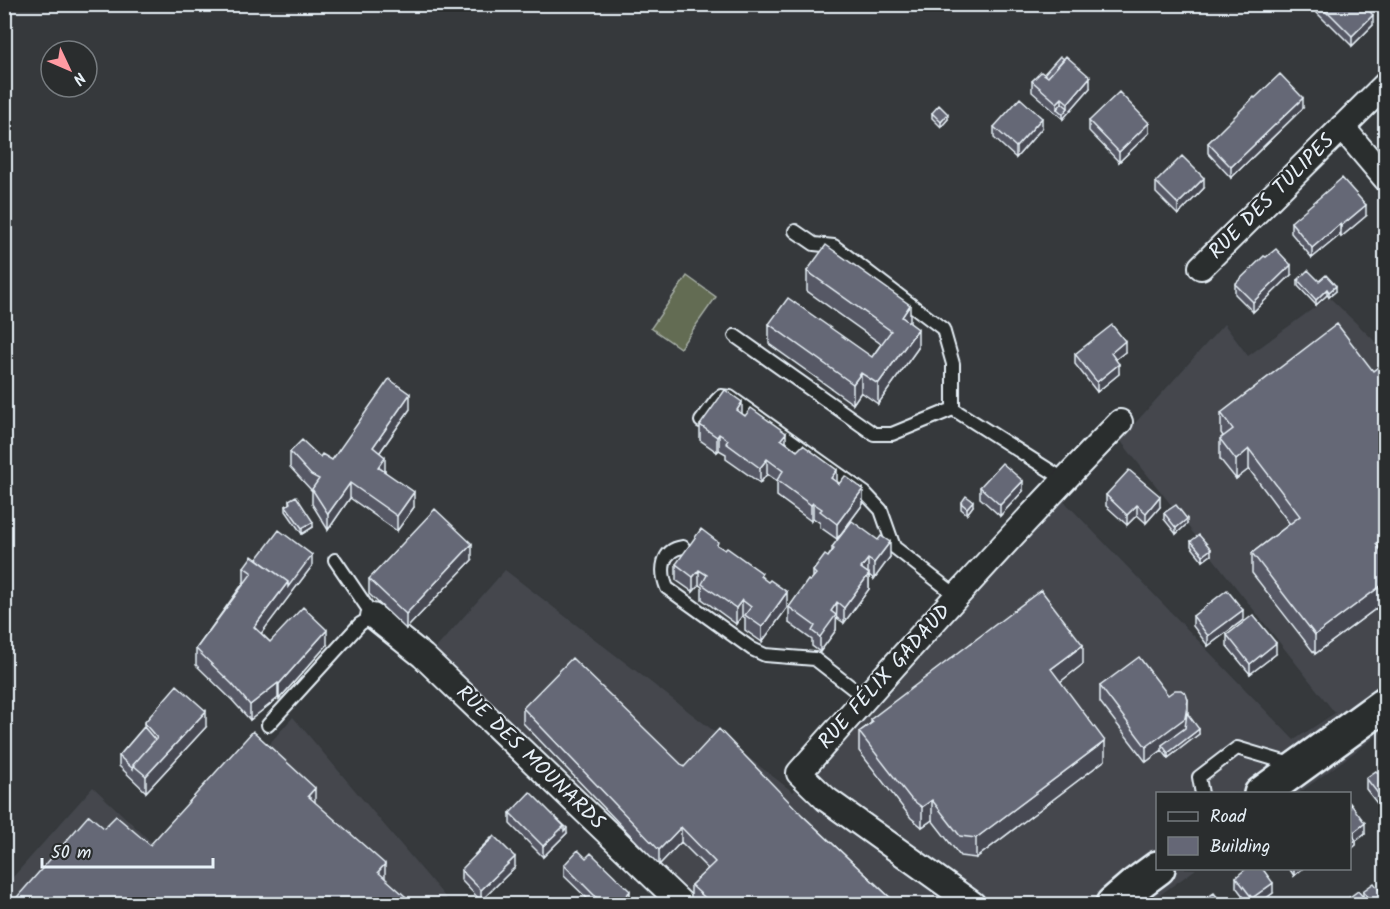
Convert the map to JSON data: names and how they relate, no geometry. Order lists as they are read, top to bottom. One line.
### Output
{"streets":{"street":["RUE DES TULIPES","RUE FÉLIX GADAUD","RUE DES MOUNARDS"]},"legend":["Road","Building"],"scale_bar":"50 m","north":"bottom right"}
